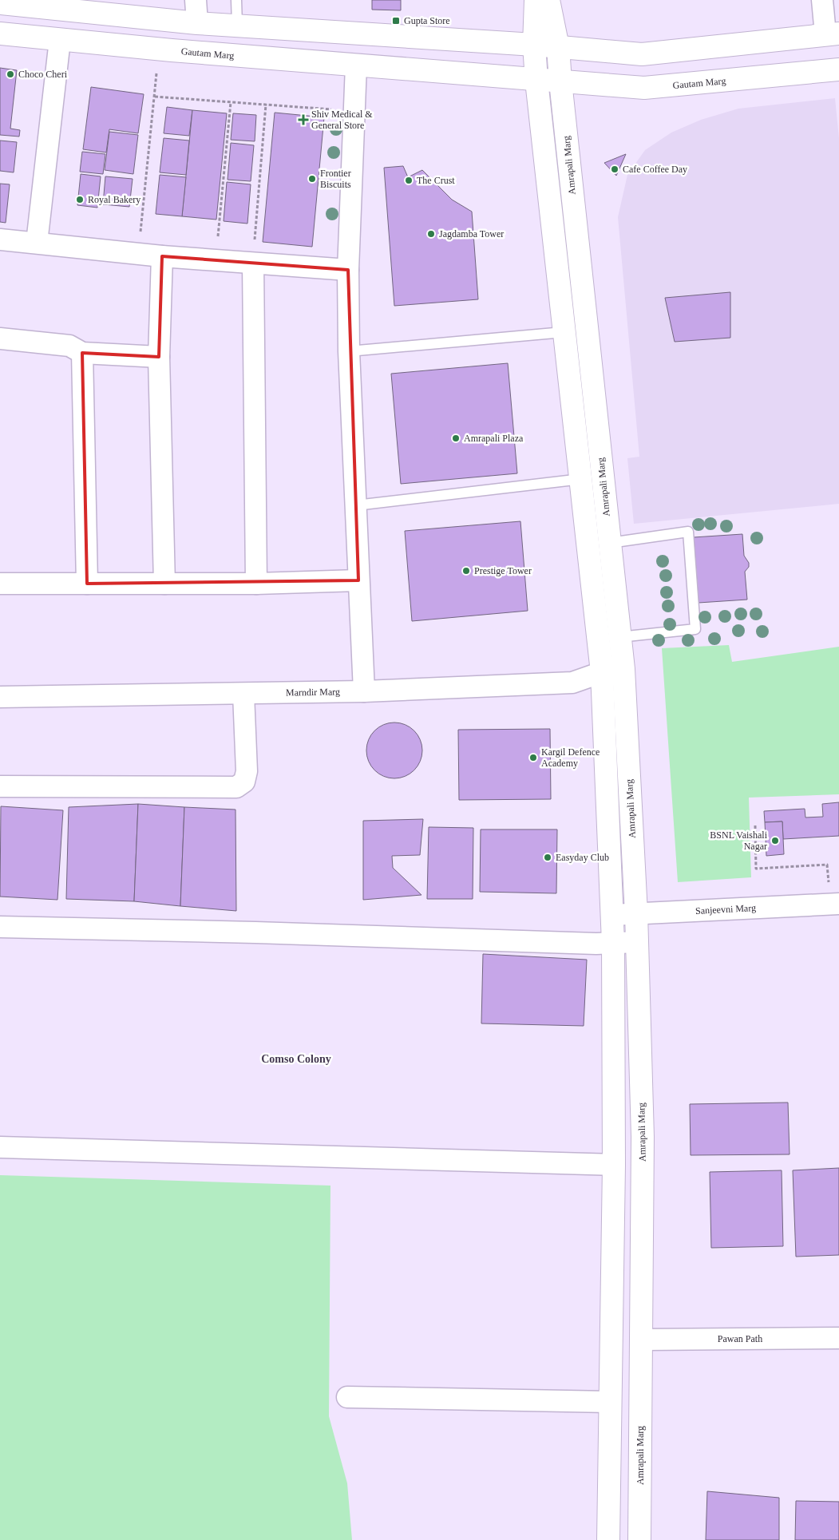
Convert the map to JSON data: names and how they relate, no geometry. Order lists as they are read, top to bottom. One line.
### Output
{"streets":{"street":["Gautam Marg","Amrapali Marg","Marndir Marg","Sanjeevni Marg","Pawan Path"]},"crossings":[["Gautam Marg","Amrapali Marg"],["Amrapali Marg","Marndir Marg"],["Amrapali Marg","Sanjeevni Marg"],["Amrapali Marg","Pawan Path"]],"districts":["Comso Colony"],"places":{"transit":["Gupta Store"],"other":["Choco Cheri","Cafe Coffee Day","Frontier Biscuits","The Crust","Royal Bakery","Jagdamba Tower","Amrapali Plaza","Prestige Tower","Kargil Defence Academy","BSNL Vaishali Nagar","Easyday Club"],"health":["Shiv Medical & General Store"]}}
